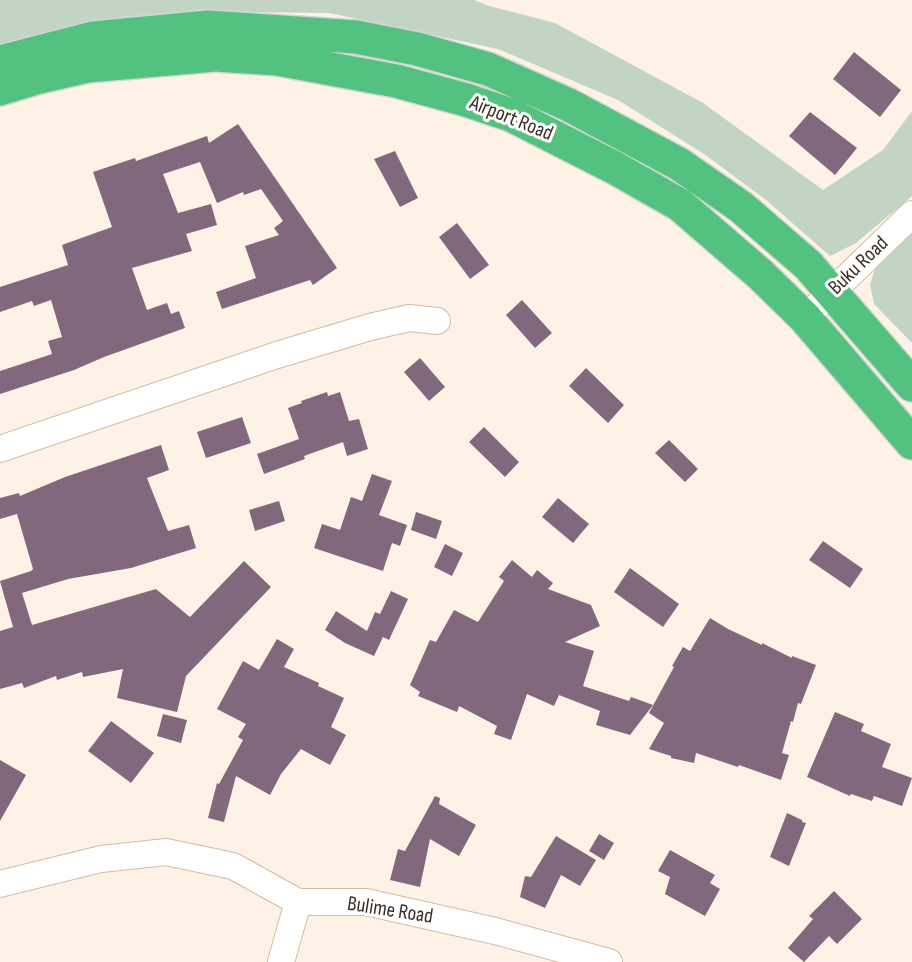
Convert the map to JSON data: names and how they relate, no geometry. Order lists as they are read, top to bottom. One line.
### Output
{"streets":{"highway":["Airport Road"],"street":["Buku Road","Bulime Road"]},"crossings":[["Airport Road","Buku Road"]]}
